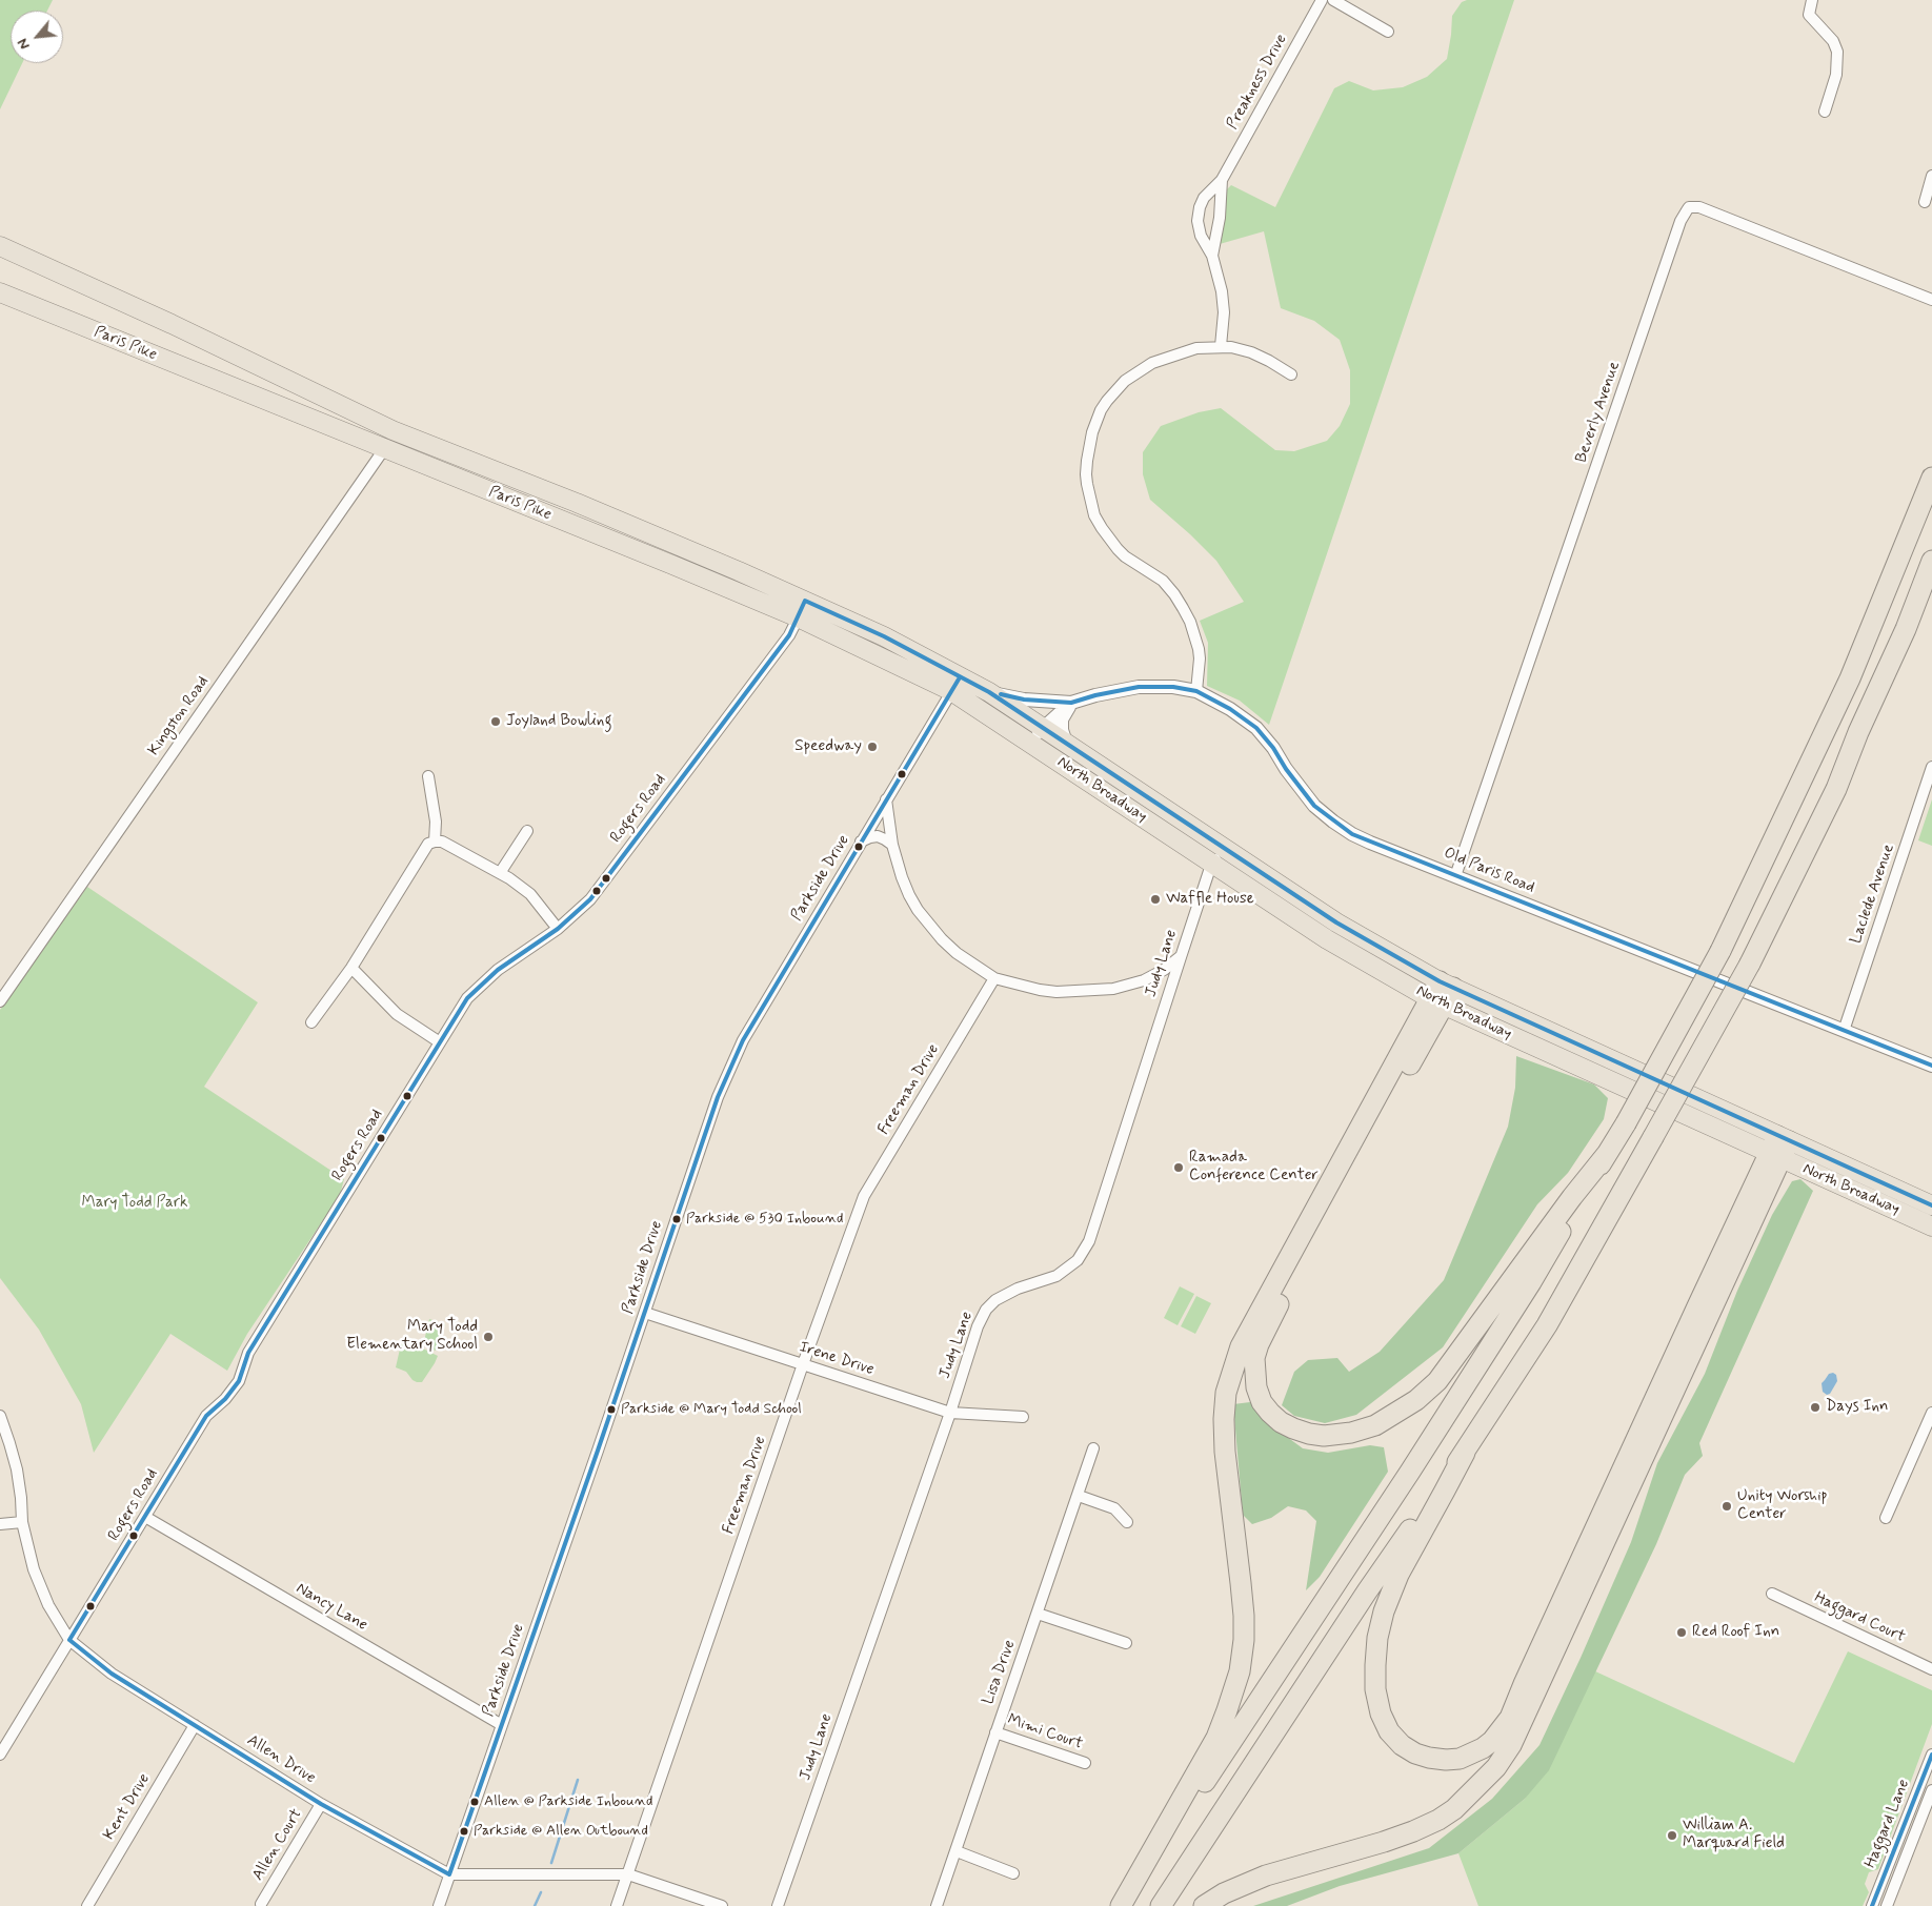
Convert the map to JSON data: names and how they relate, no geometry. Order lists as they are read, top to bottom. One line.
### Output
{"streets":{"highway":["Paris Pike","North Broadway"],"street":["Preakness Drive","Beverly Avenue","Kingston Road","Rogers Road","Old Paris Road","Parkside Drive","Laclede Avenue","Judy Lane","Freeman Drive","Irene Drive","Nancy Lane","Haggard Court","Lisa Drive","Mimi Court","Allen Drive","Kent Drive","Haggard Lane","Allen Court"]},"crossings":[["Paris Pike","Kingston Road"],["Paris Pike","North Broadway"],["Paris Pike","Rogers Road"],["Paris Pike","Parkside Drive"],["Beverly Avenue","Old Paris Road"],["North Broadway","Old Paris Road"],["North Broadway","Parkside Drive"],["North Broadway","Judy Lane"],["Rogers Road","Nancy Lane"],["Rogers Road","Allen Drive"],["Old Paris Road","Laclede Avenue"],["Parkside Drive","Irene Drive"],["Parkside Drive","Nancy Lane"],["Parkside Drive","Allen Drive"],["Judy Lane","Irene Drive"],["Freeman Drive","Irene Drive"],["Freeman Drive","Allen Drive"],["Lisa Drive","Mimi Court"],["Allen Drive","Kent Drive"],["Allen Drive","Allen Court"]],"parks":["Mary Todd Park"],"places":["Joyland Bowling","Speedway","Waffle House","Ramada Conference Center","Parkside @ 530 Inbound","Mary Todd Elementary School","Days Inn","Parkside @ Mary Todd School","Unity Worship Center","Red Roof Inn","Allen @ Parkside Inbound","Parkside @ Allen Outbound","William A. Marquard Field"],"north":"bottom left"}
